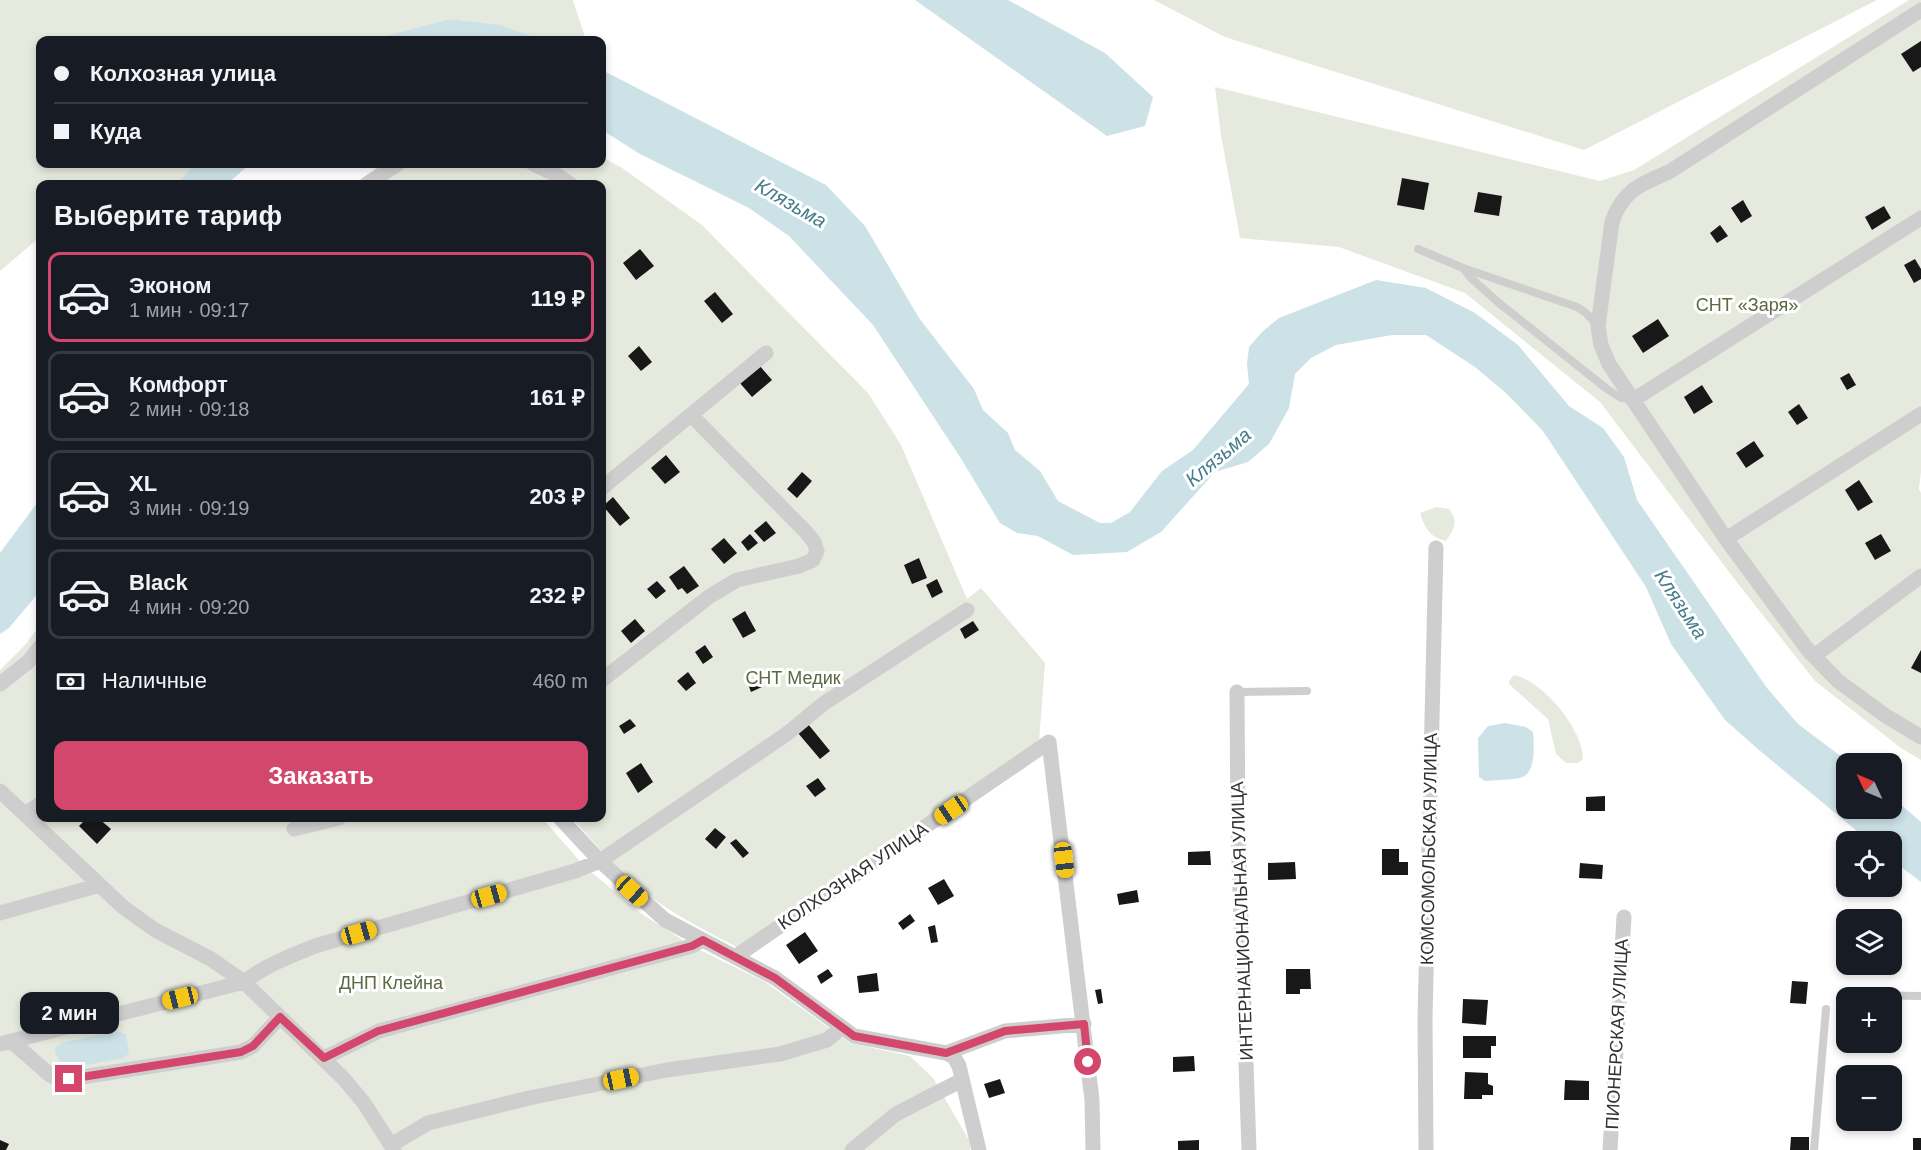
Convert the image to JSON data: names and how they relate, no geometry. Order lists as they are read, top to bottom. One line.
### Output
{"streets":{"street":["КОМСОМОЛЬСКАЯ УЛИЦА","КОЛХОЗНАЯ УЛИЦА","ИНТЕРНАЦИОНАЛЬНАЯ УЛИЦА","ПИОНЕРСКАЯ УЛИЦА"]},"water":["Клязьма"],"parks":["СНТ «Заря»","СНТ Медик","ДНП Клейна"],"north":"top left","page":{"banner":["Колхозная улица","Куда"],"heading":"Выберите тариф","list":[{"name":"Эконом","note":"1 мин · 09:17","value":"119 ₽"},{"name":"Комфорт","note":"2 мин · 09:18","value":"161 ₽"},{"name":"XL","note":"3 мин · 09:19","value":"203 ₽"},{"name":"Black","note":"4 мин · 09:20","value":"232 ₽"}],"pay":["Наличные","460 m"],"buttons":"Заказать","map_buttons":["+","−"],"bubble":"2 мин"}}
